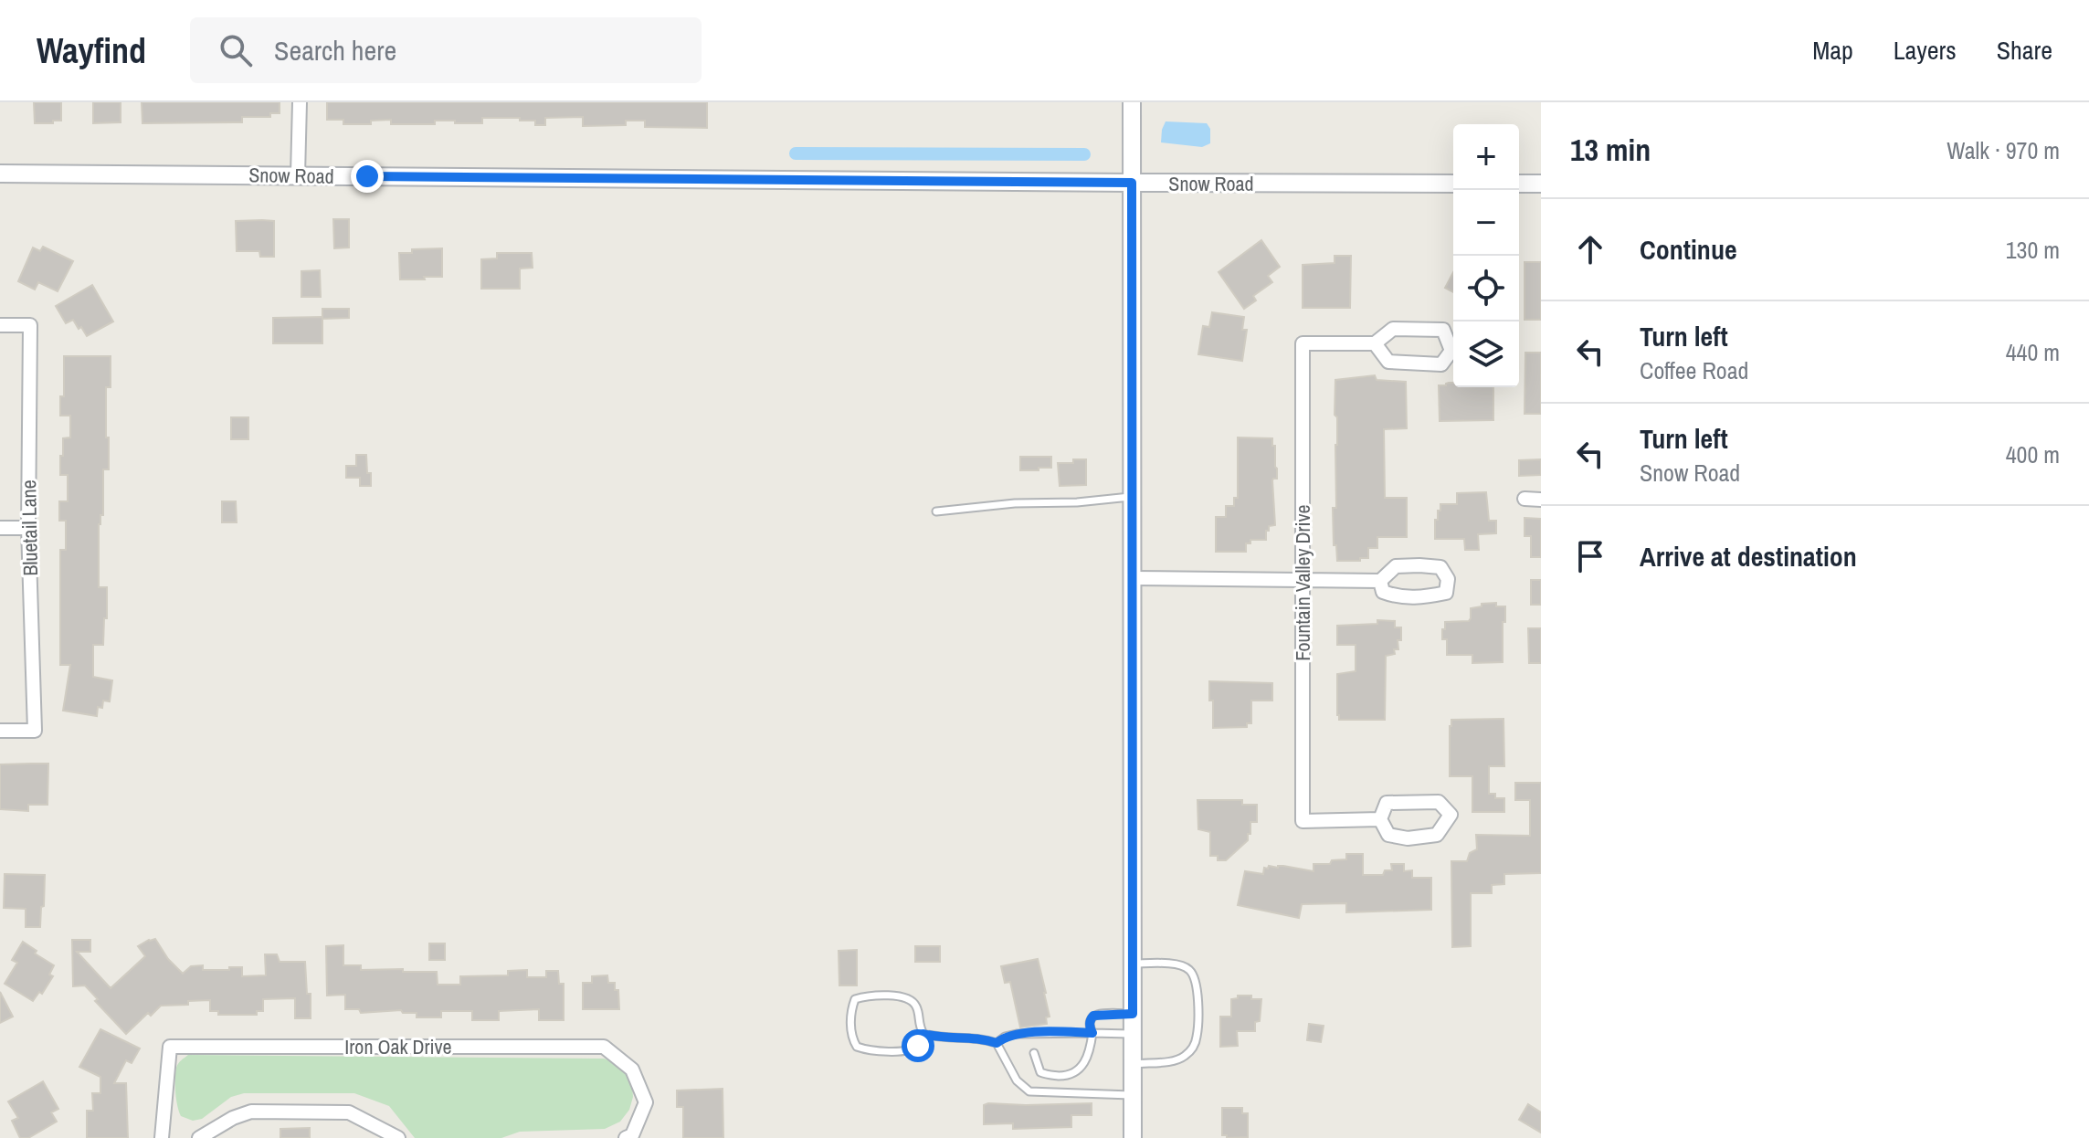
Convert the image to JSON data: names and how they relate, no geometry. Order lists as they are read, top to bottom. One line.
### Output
{"streets":{"main road":["Snow Road"],"street":["Bluetail Lane","Fountain Valley Drive","Iron Oak Drive"]},"page":{"header":"Wayfind","search":"Search here","nav":["Map","Layers","Share"],"heading":["13 min","Walk · 970 m"],"map_buttons":["+","−"],"list":[["Continue","130 m"],["Turn left","Coffee Road","440 m"],["Turn left","Snow Road","400 m"],"Arrive at destination"]}}
